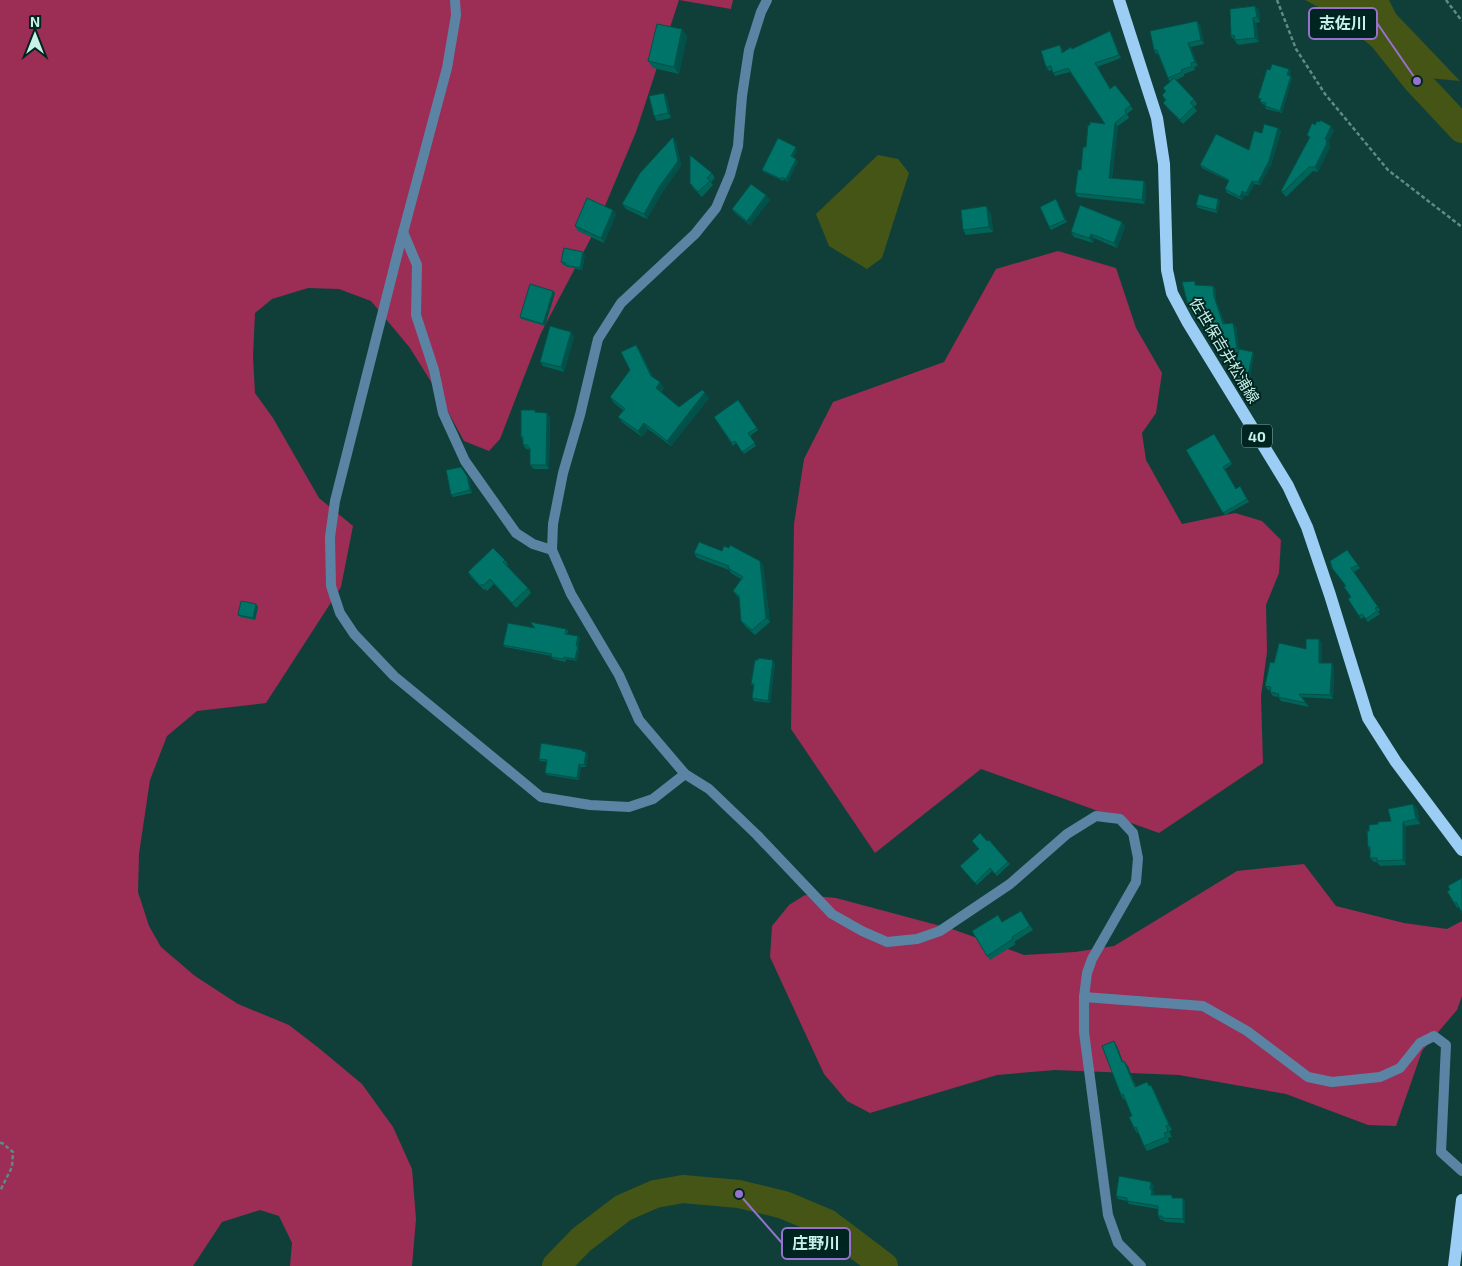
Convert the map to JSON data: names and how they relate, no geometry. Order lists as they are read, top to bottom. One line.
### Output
{"streets":{"main road":["佐世保吉井松浦線","40"]},"places":["志佐川","庄野川"],"north":"top"}
